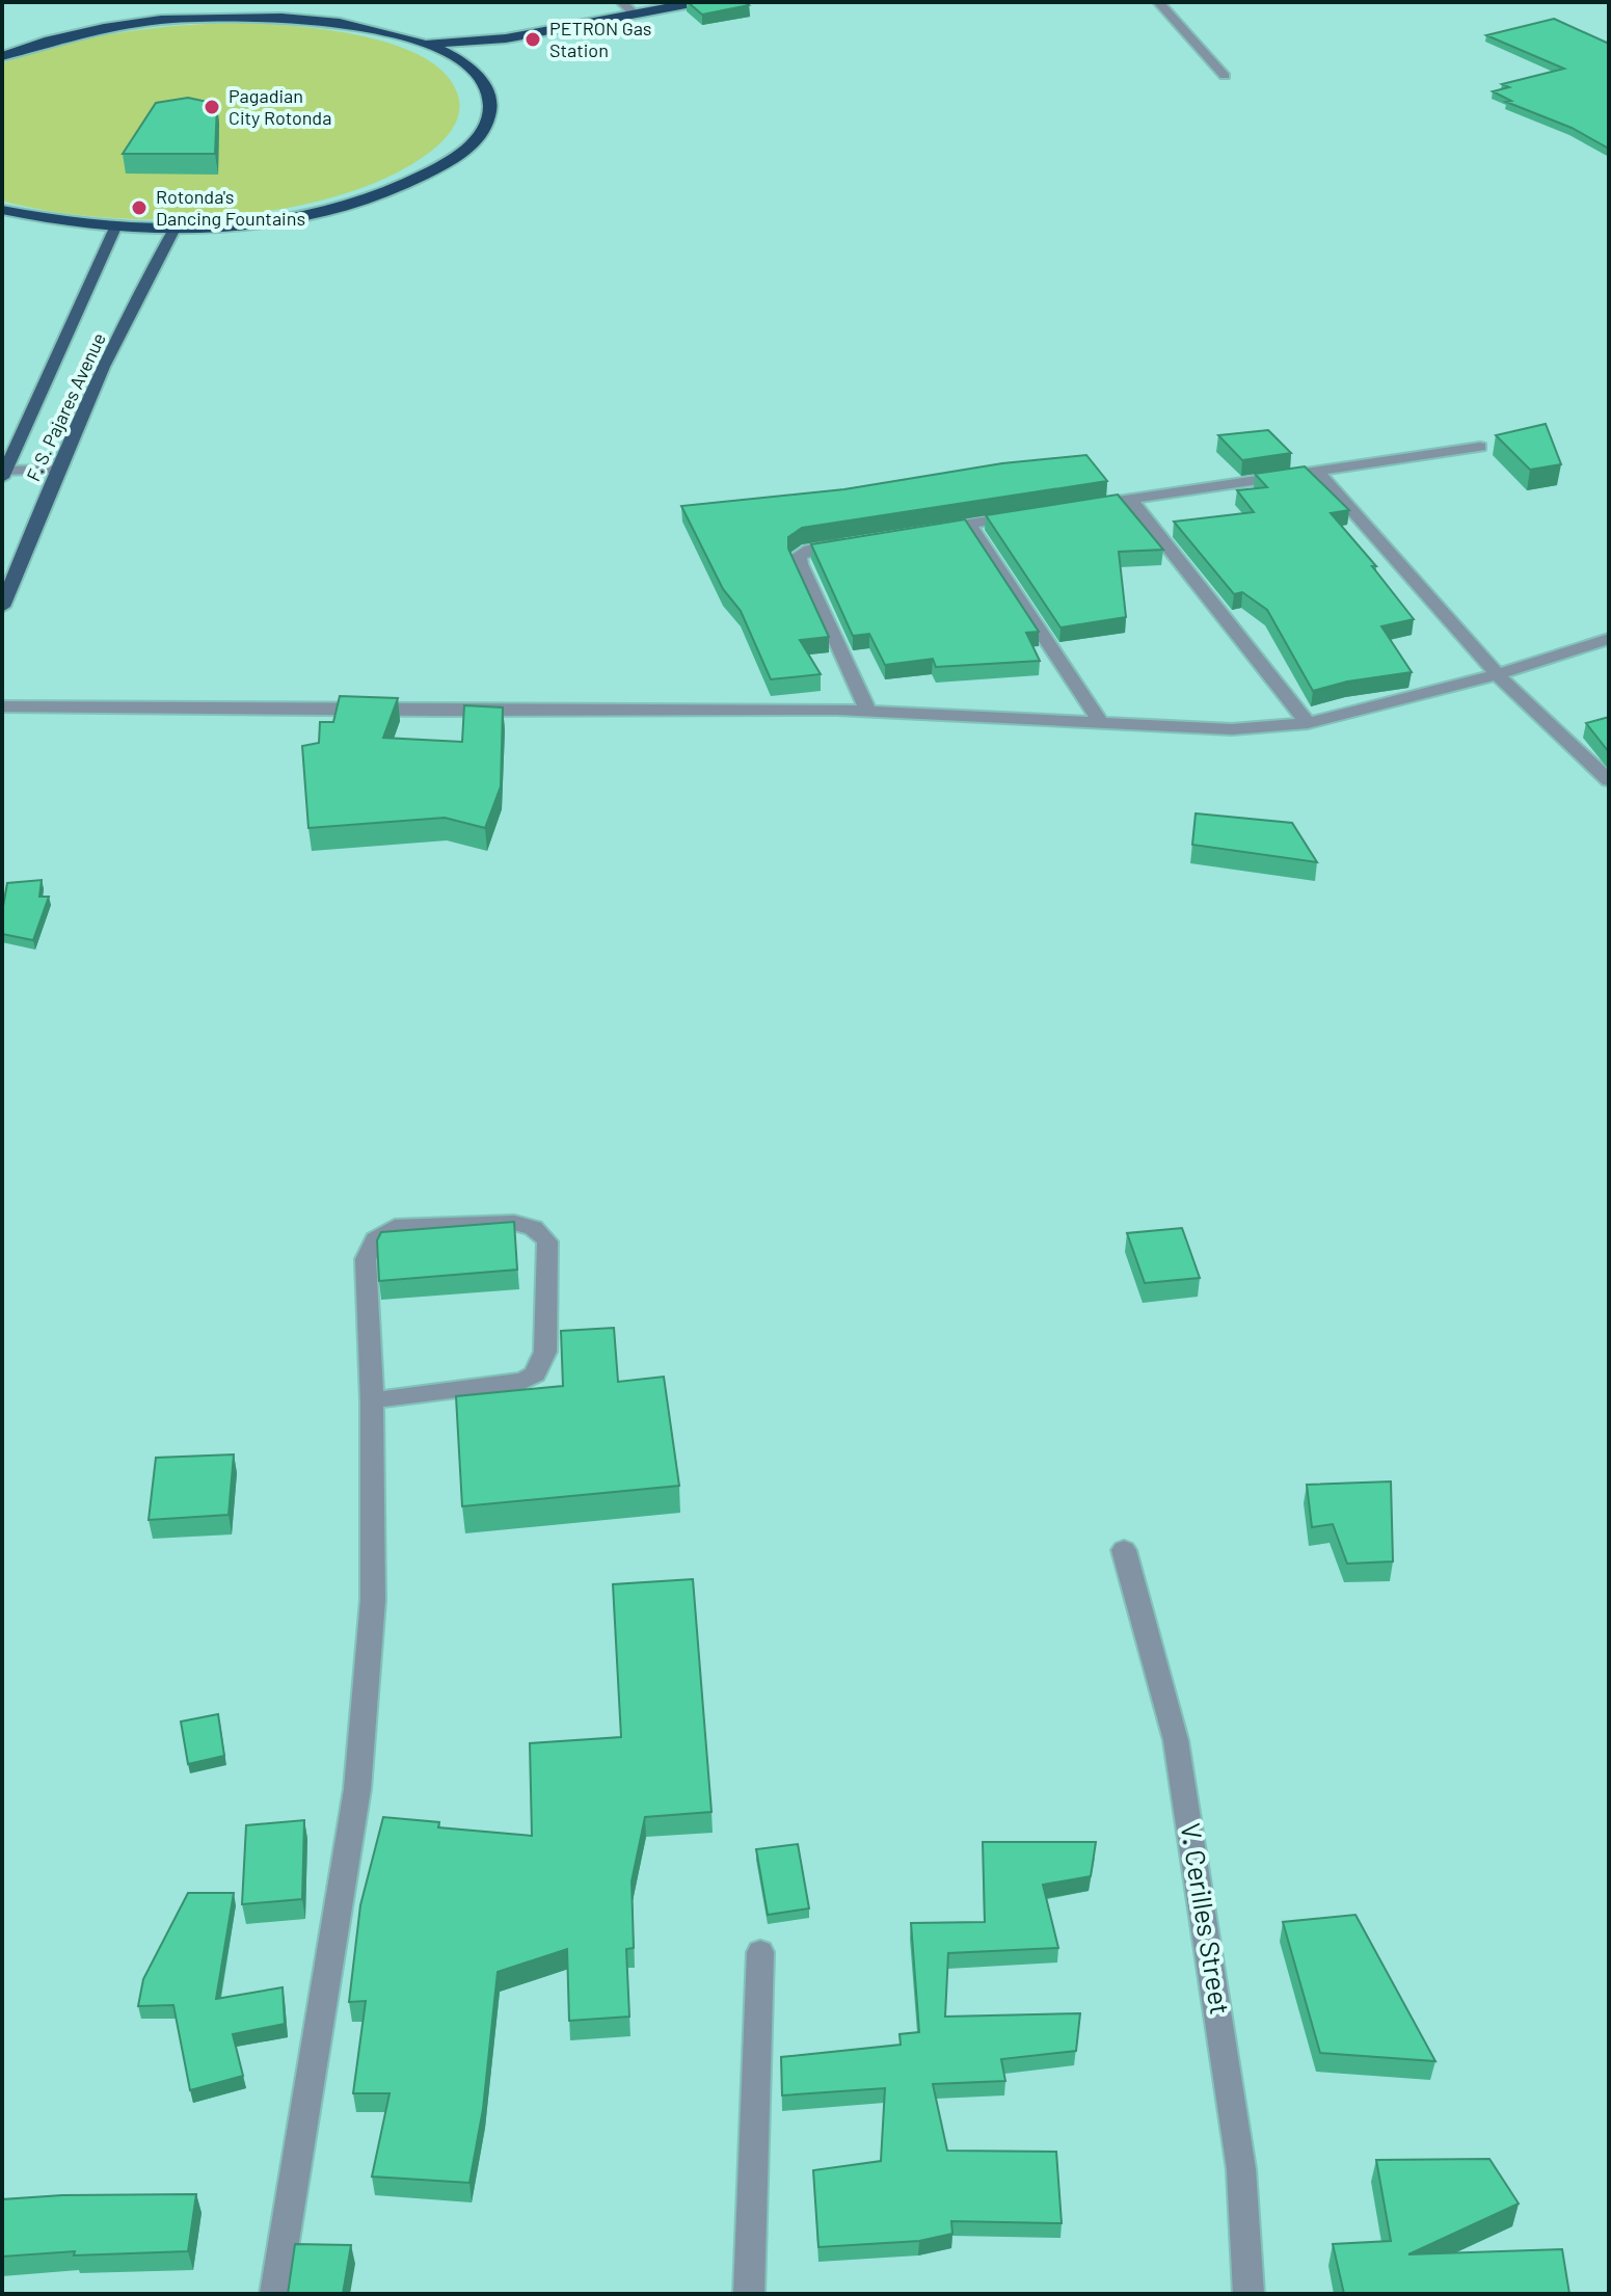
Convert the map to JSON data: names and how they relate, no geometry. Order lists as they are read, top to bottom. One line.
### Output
{"streets":{"main road":["F. S. Pajares Avenue"],"street":["V. Cerilles Street"]},"places":["PETRON Gas Station","Pagadian City Rotonda","Rotonda's Dancing Fountains"]}
